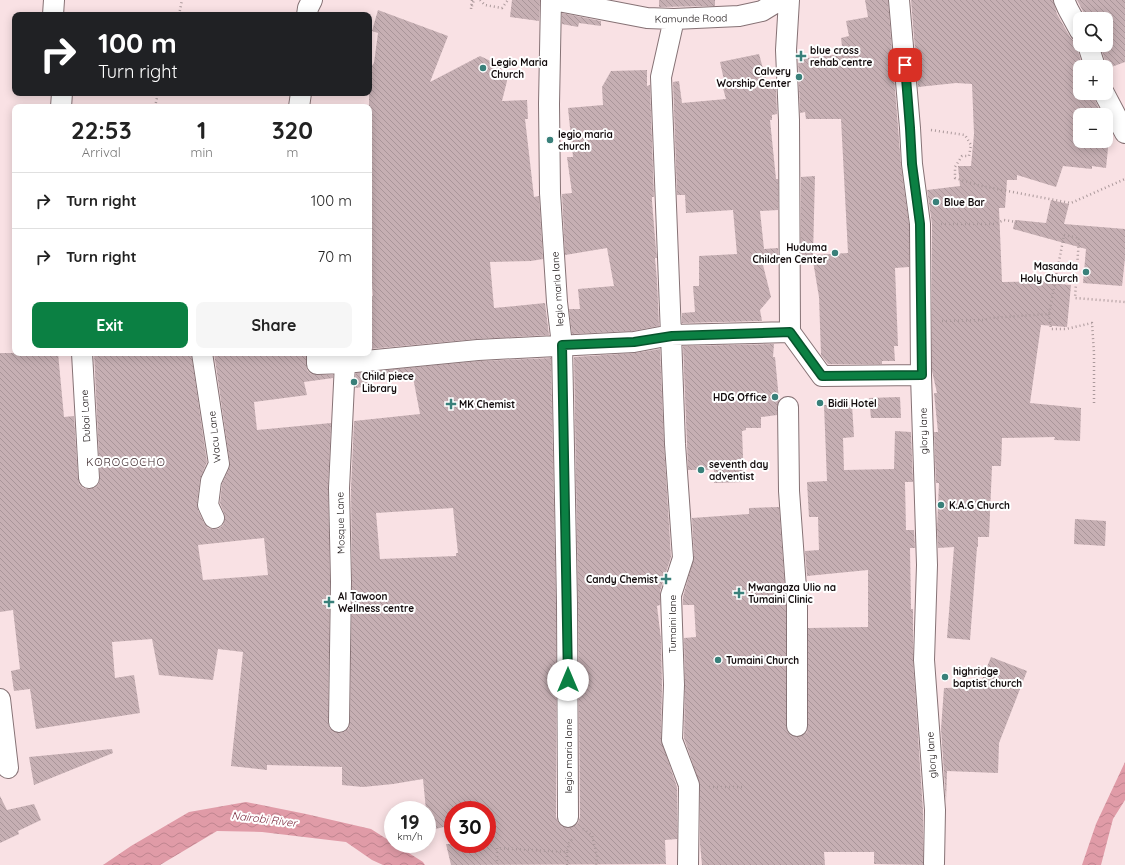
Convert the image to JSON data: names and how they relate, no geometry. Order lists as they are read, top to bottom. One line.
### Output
{"streets":{"street":["Kamunde Road","legio maria lane","Dubai Lane","glory lane","Wacu Lane","Mosque Lane","Tumaini lane"]},"crossings":[["Kamunde Road","legio maria lane"],["Kamunde Road","Tumaini lane"]],"districts":["KOROGOCHO"],"water":["Nairobi River"],"places":{"health":["blue cross rehab centre","MK Chemist","Candy Chemist","Mwangaza Ulio na Tumaini Clinic","Al Tawoon Wellness centre"],"other":["Legio Maria Church","Calvery Worship Center","legio maria church","Blue Bar","Huduma Children Center","Masanda Holy Church","Child piece Library","HDG Office","Bidii Hotel","seventh day adventist","K.A.G Church","Tumaini Church","highridge baptist church"]},"page":{"map_buttons":["+","−"],"turn":["100 m","Turn right"],"eta":["22:53","Arrival","1","min","320","m"],"list":[{"name":"Turn right","value":"100 m"},{"name":"Turn right","value":"70 m"}],"buttons":["Exit","Share"],"speed":"19 km/h","limit":"30"}}
